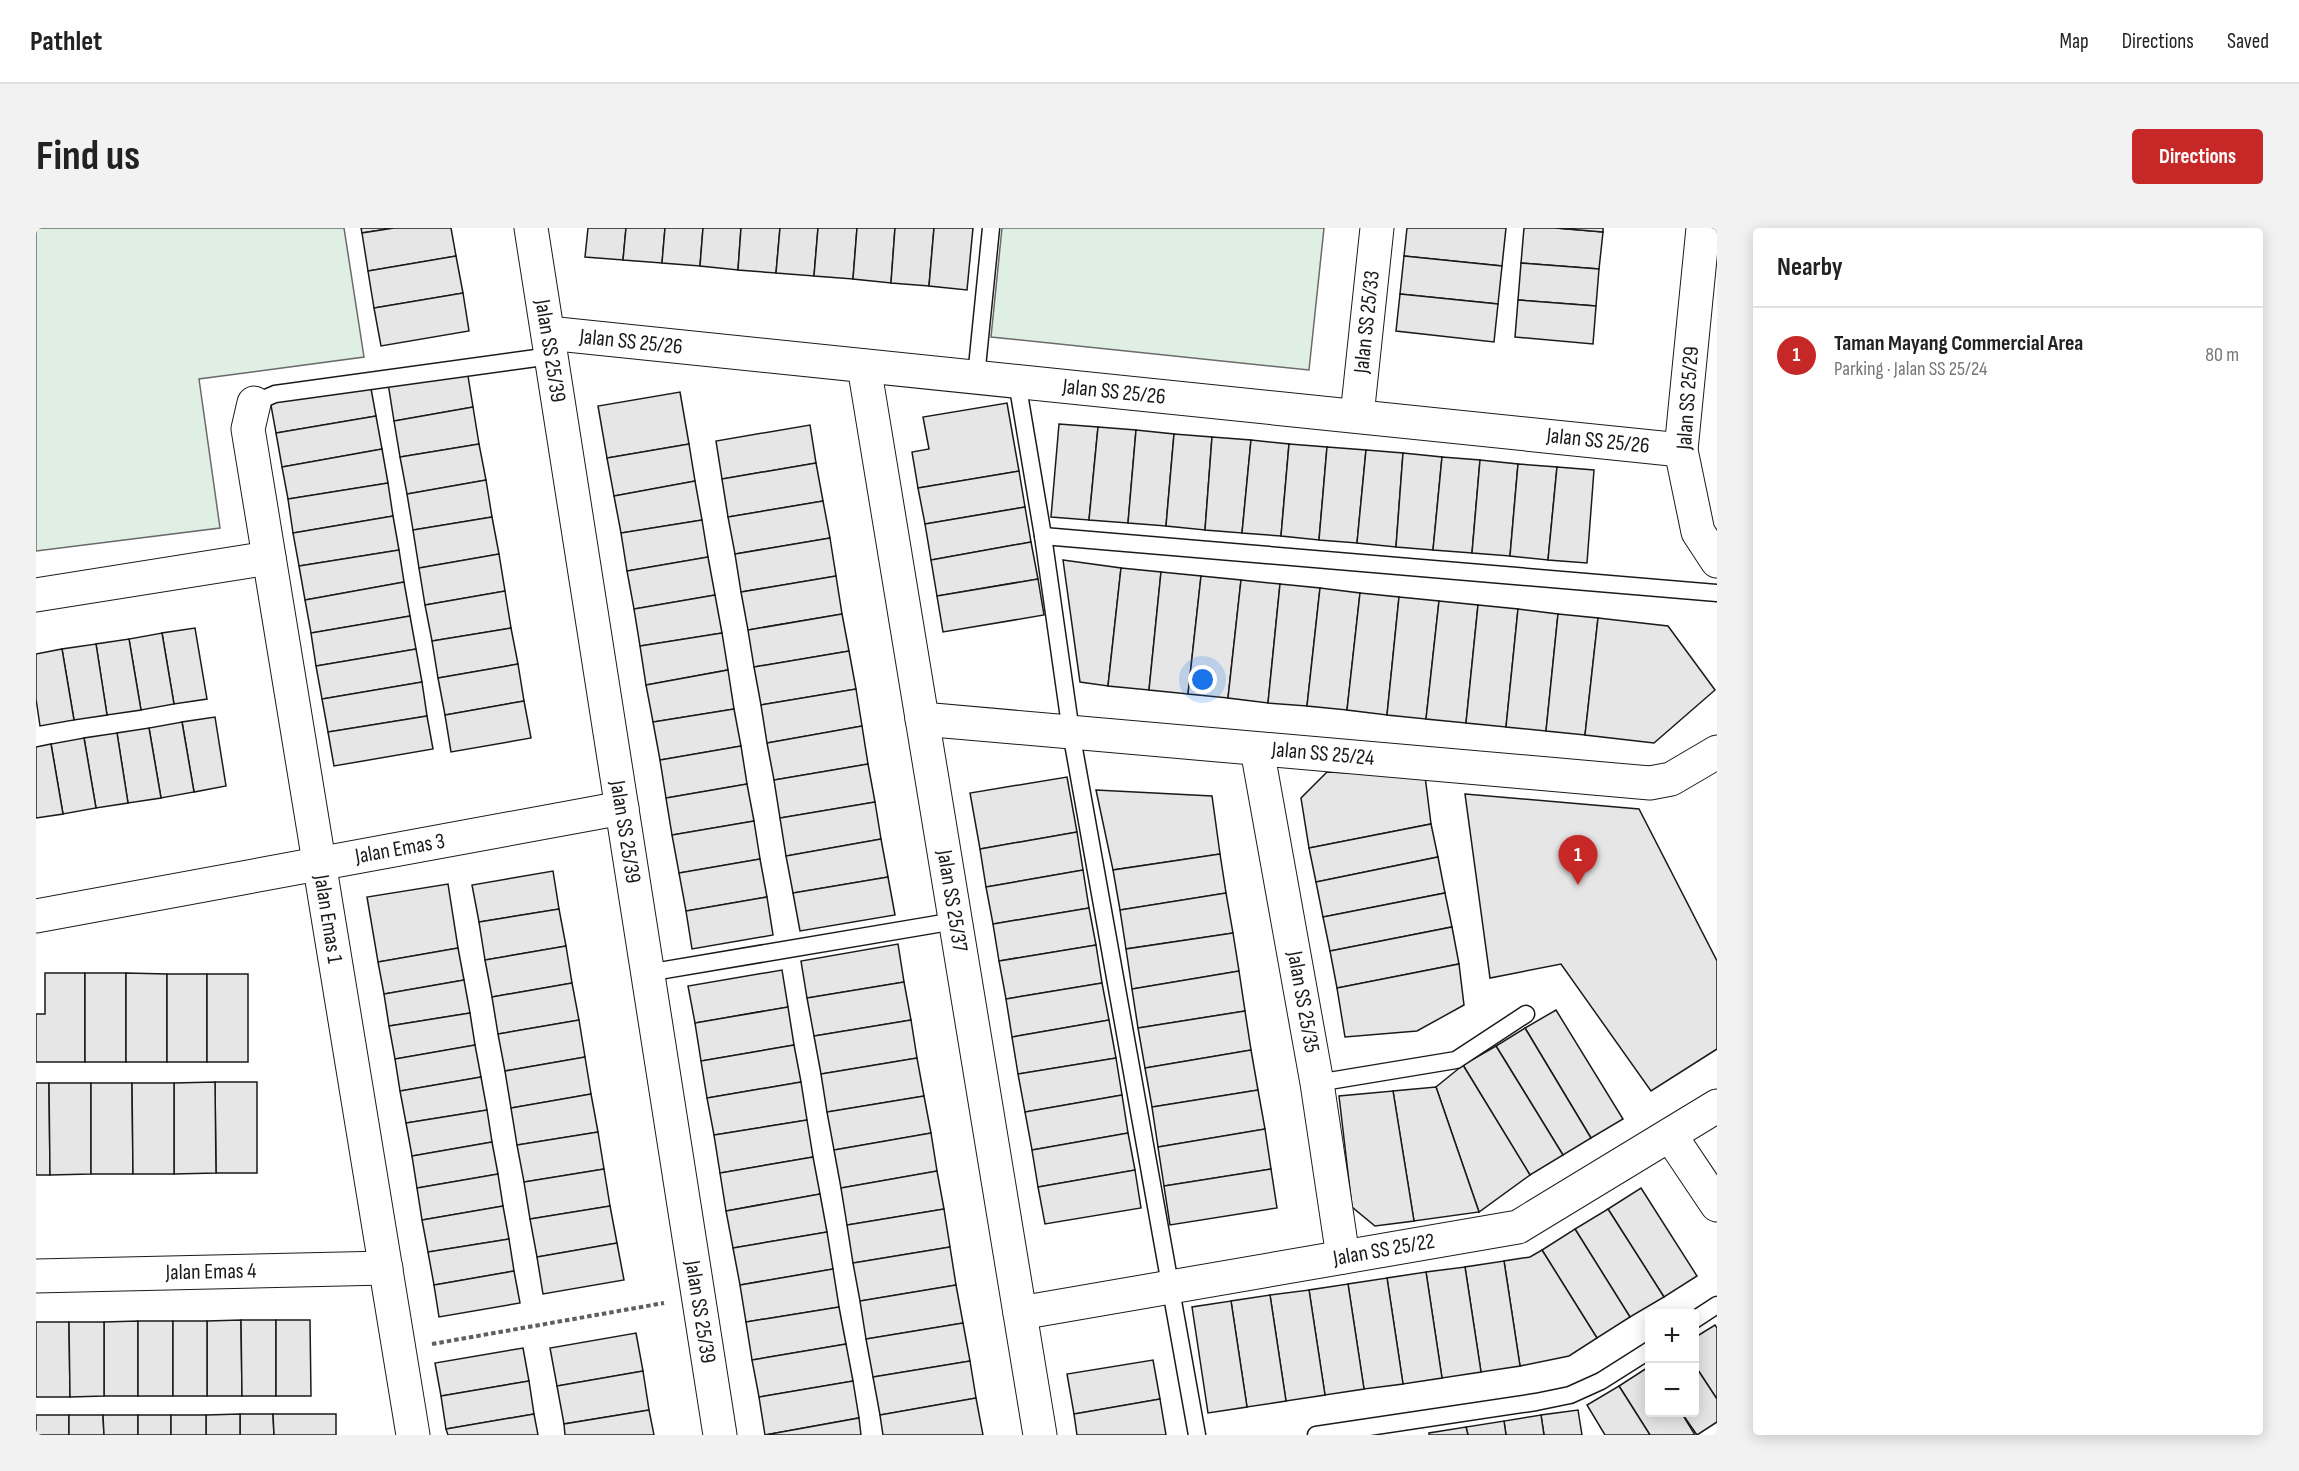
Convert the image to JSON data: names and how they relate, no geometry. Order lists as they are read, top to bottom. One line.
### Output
{"streets":{"street":["Jalan SS 25/33","Jalan SS 25/26","Jalan SS 25/39","Jalan SS 25/29","Jalan SS 25/24","Jalan Emas 3","Jalan SS 25/37","Jalan Emas 1","Jalan SS 25/35","Jalan SS 25/22","Jalan Emas 4"]},"crossings":[["Jalan SS 25/33","Jalan SS 25/26"],["Jalan SS 25/26","Jalan SS 25/39"],["Jalan SS 25/26","Jalan SS 25/29"],["Jalan SS 25/26","Jalan SS 25/37"],["Jalan SS 25/39","Jalan Emas 3"],["Jalan SS 25/24","Jalan SS 25/37"],["Jalan SS 25/24","Jalan SS 25/35"],["Jalan Emas 3","Jalan Emas 1"],["Jalan SS 25/37","Jalan SS 25/22"],["Jalan Emas 1","Jalan Emas 4"],["Jalan SS 25/35","Jalan SS 25/22"]],"page":{"header":"Pathlet","nav":["Map","Directions","Saved"],"buttons":"Directions","title":"Find us","heading":"Nearby","list":[{"mark":"1","name":"Taman Mayang Commercial Area","note":"Parking · Jalan SS 25/24","value":"80 m"}],"pins":"1","map_buttons":["+","−"]}}
